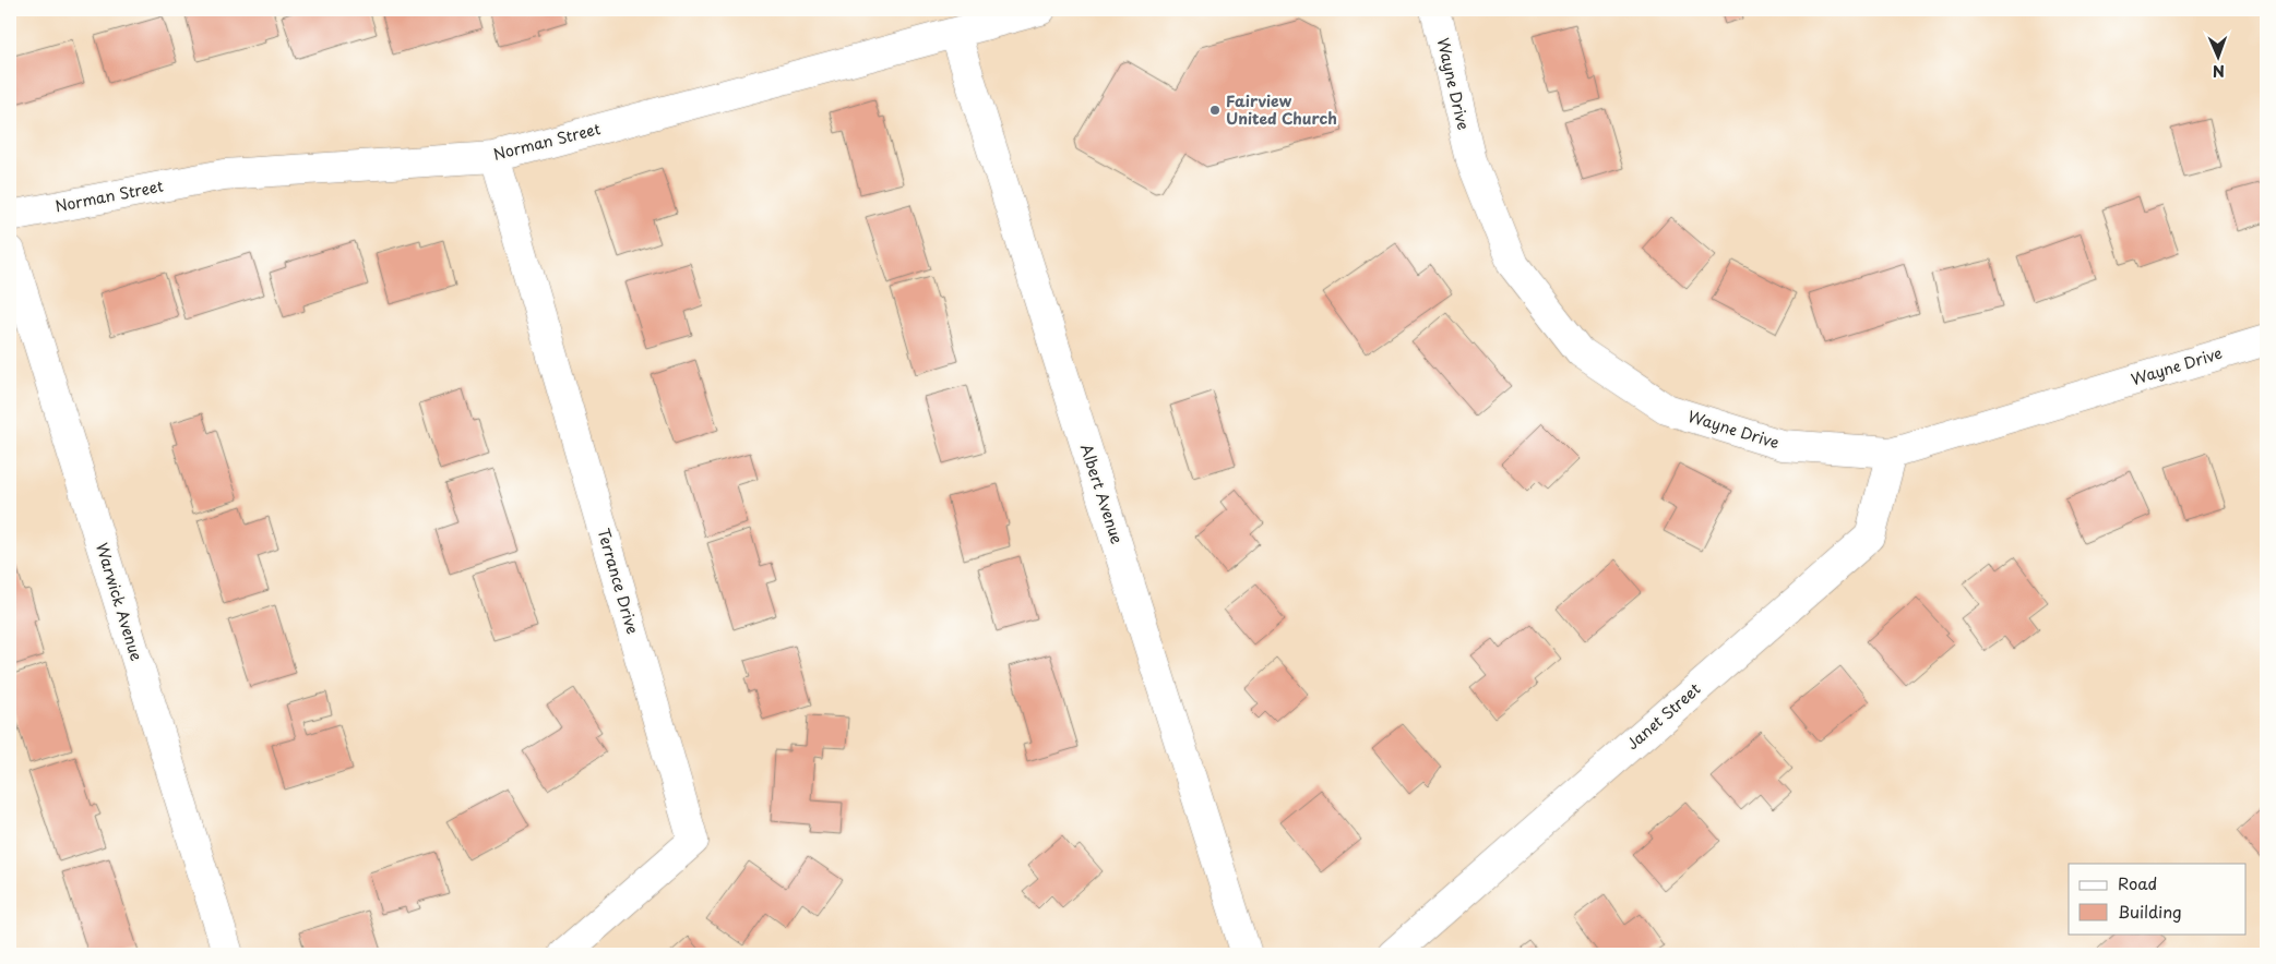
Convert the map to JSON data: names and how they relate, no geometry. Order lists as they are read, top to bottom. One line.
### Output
{"streets":{"street":["Wayne Drive","Norman Street","Albert Avenue","Terrance Drive","Warwick Avenue","Janet Street"]},"crossings":[["Wayne Drive","Janet Street"],["Norman Street","Albert Avenue"],["Norman Street","Terrance Drive"]],"places":["Fairview United Church"],"legend":["Road","Building"],"north":"bottom"}
